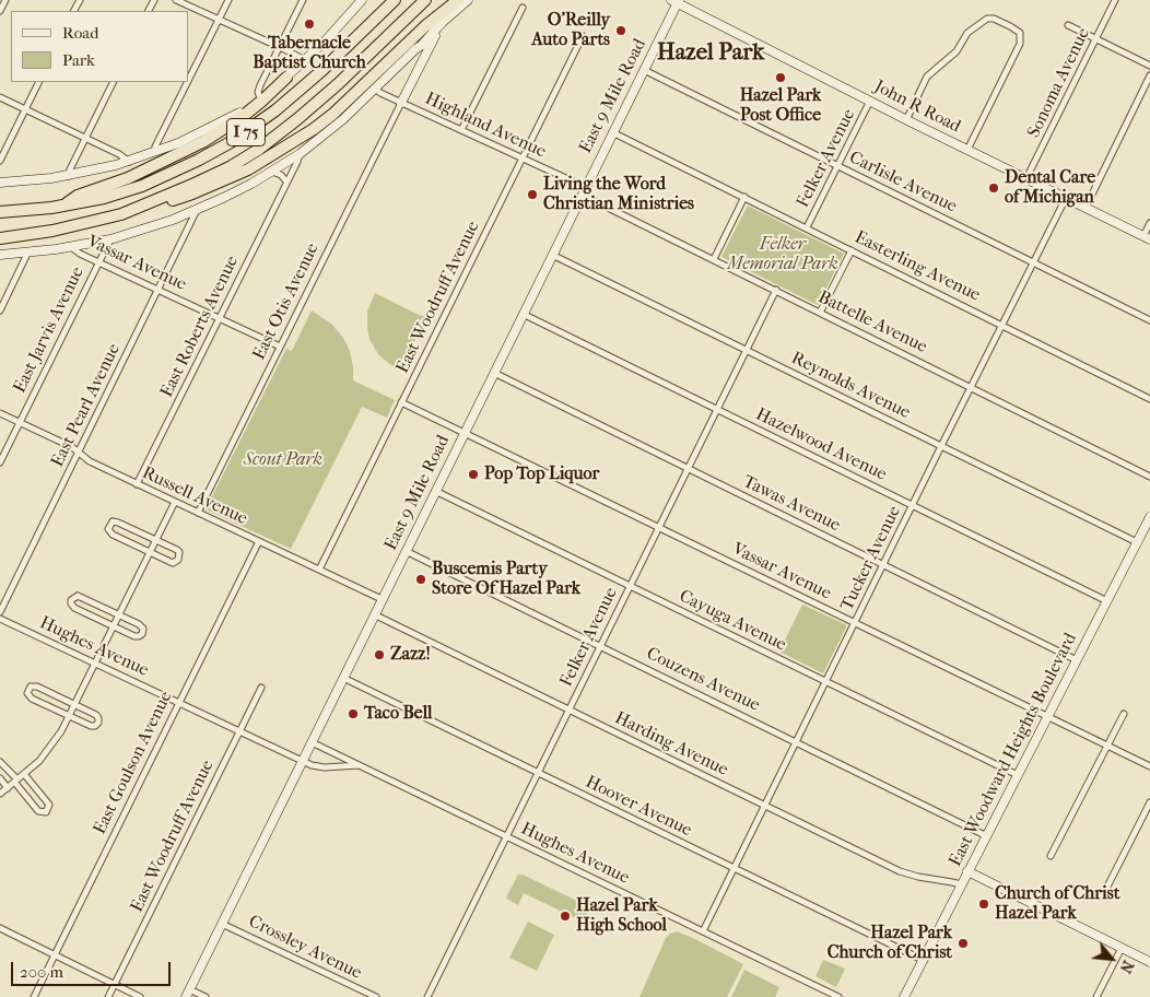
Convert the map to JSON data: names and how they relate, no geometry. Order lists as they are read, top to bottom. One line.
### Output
{"streets":{"highway":["I 75"],"main road":["East 9 Mile Road","John R Road","East Woodward Heights Boulevard"],"street":["Sonoma Avenue","Highland Avenue","Felker Avenue","Carlisle Avenue","Vassar Avenue","Easterling Avenue","East Woodruff Avenue","East Otis Avenue","Battelle Avenue","East Roberts Avenue","East Jarvis Avenue","Reynolds Avenue","East Pearl Avenue","Hazelwood Avenue","Russell Avenue","Tawas Avenue","Tucker Avenue","Cayuga Avenue","Hughes Avenue","Couzens Avenue","Harding Avenue","East Goulson Avenue","Hoover Avenue","Crossley Avenue"]},"crossings":[["Sonoma Avenue","John R Road"],["East 9 Mile Road","John R Road"],["East 9 Mile Road","Highland Avenue"],["East 9 Mile Road","Carlisle Avenue"],["East 9 Mile Road","Vassar Avenue"],["East 9 Mile Road","Easterling Avenue"],["East 9 Mile Road","Battelle Avenue"],["East 9 Mile Road","Reynolds Avenue"],["East 9 Mile Road","Hazelwood Avenue"],["East 9 Mile Road","Russell Avenue"],["East 9 Mile Road","Tawas Avenue"],["East 9 Mile Road","Cayuga Avenue"],["East 9 Mile Road","Hughes Avenue"],["East 9 Mile Road","Couzens Avenue"],["East 9 Mile Road","Harding Avenue"],["East 9 Mile Road","Hoover Avenue"],["East 9 Mile Road","Crossley Avenue"],["John R Road","Felker Avenue"],["John R Road","Tucker Avenue"],["Highland Avenue","East Woodruff Avenue"],["Highland Avenue","East Otis Avenue"],["Highland Avenue","Battelle Avenue"],["Felker Avenue","Carlisle Avenue"],["Felker Avenue","Vassar Avenue"],["Felker Avenue","Easterling Avenue"],["Felker Avenue","Battelle Avenue"],["Felker Avenue","Reynolds Avenue"],["Felker Avenue","Hazelwood Avenue"],["Felker Avenue","Tawas Avenue"],["Felker Avenue","Cayuga Avenue"],["Felker Avenue","Hughes Avenue"],["Felker Avenue","Couzens Avenue"],["Felker Avenue","Harding Avenue"],["Felker Avenue","Hoover Avenue"],["Carlisle Avenue","Tucker Avenue"],["Vassar Avenue","East Woodruff Avenue"],["Vassar Avenue","East Otis Avenue"],["Vassar Avenue","East Roberts Avenue"],["Vassar Avenue","East Jarvis Avenue"],["Vassar Avenue","East Pearl Avenue"],["Vassar Avenue","Tucker Avenue"],["Vassar Avenue","East Woodward Heights Boulevard"],["Easterling Avenue","Tucker Avenue"],["East Woodruff Avenue","Russell Avenue"],["East Woodruff Avenue","Hughes Avenue"],["East Otis Avenue","Russell Avenue"],["Battelle Avenue","Tucker Avenue"],["East Roberts Avenue","Russell Avenue"],["East Jarvis Avenue","Russell Avenue"],["Reynolds Avenue","Tucker Avenue"],["Reynolds Avenue","East Woodward Heights Boulevard"],["East Pearl Avenue","Russell Avenue"],["Hazelwood Avenue","Tucker Avenue"],["Hazelwood Avenue","East Woodward Heights Boulevard"],["Russell Avenue","East Goulson Avenue"],["Tawas Avenue","Tucker Avenue"],["Tawas Avenue","East Woodward Heights Boulevard"],["Tucker Avenue","Cayuga Avenue"],["Tucker Avenue","Hughes Avenue"],["Tucker Avenue","Couzens Avenue"],["Tucker Avenue","Harding Avenue"],["Tucker Avenue","Hoover Avenue"],["Cayuga Avenue","East Woodward Heights Boulevard"],["Hughes Avenue","East Goulson Avenue"],["Couzens Avenue","East Woodward Heights Boulevard"],["Harding Avenue","East Woodward Heights Boulevard"],["East Woodward Heights Boulevard","Hoover Avenue"]],"districts":["Hazel Park"],"parks":["Felker Memorial Park","Scout Park"],"places":["Tabernacle Baptist Church","O'Reilly Auto Parts","Hazel Park Post Office","Dental Care of Michigan","Living the Word Christian Ministries","Pop Top Liquor","Buscemis Party Store Of Hazel Park","Zazz!","Taco Bell","Church of Christ Hazel Park","Hazel Park High School","Hazel Park Church of Christ"],"legend":["Road","Park"],"scale_bar":"200 m","north":"bottom right"}
